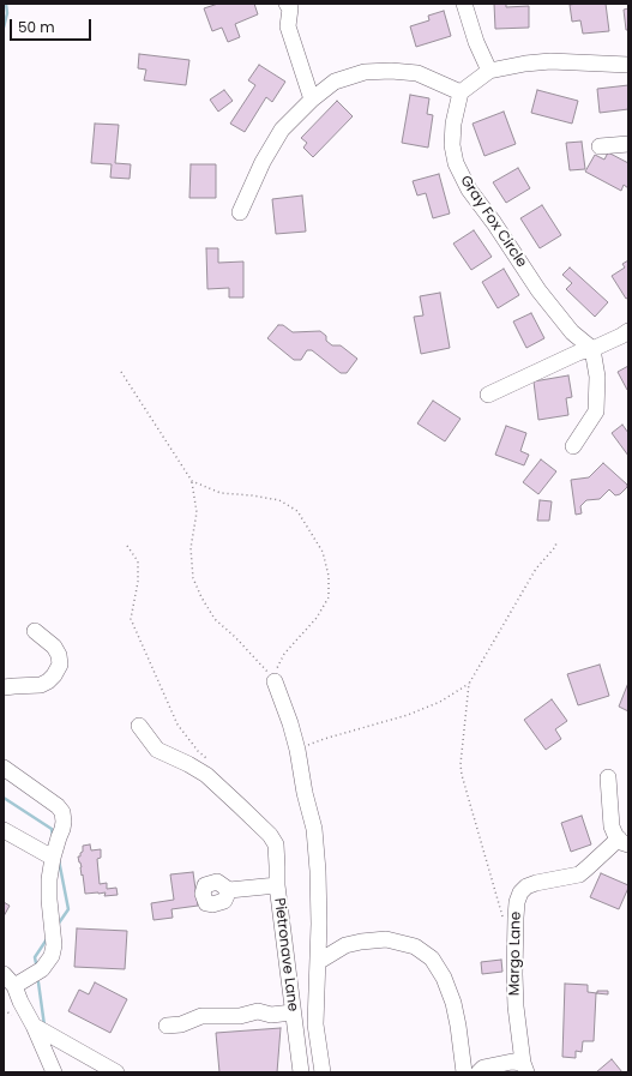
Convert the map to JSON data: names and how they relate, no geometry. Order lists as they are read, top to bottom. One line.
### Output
{"streets":{"street":["Gray Fox Circle","Margo Lane","Pietronave Lane"]},"scale_bar":"50 m"}
